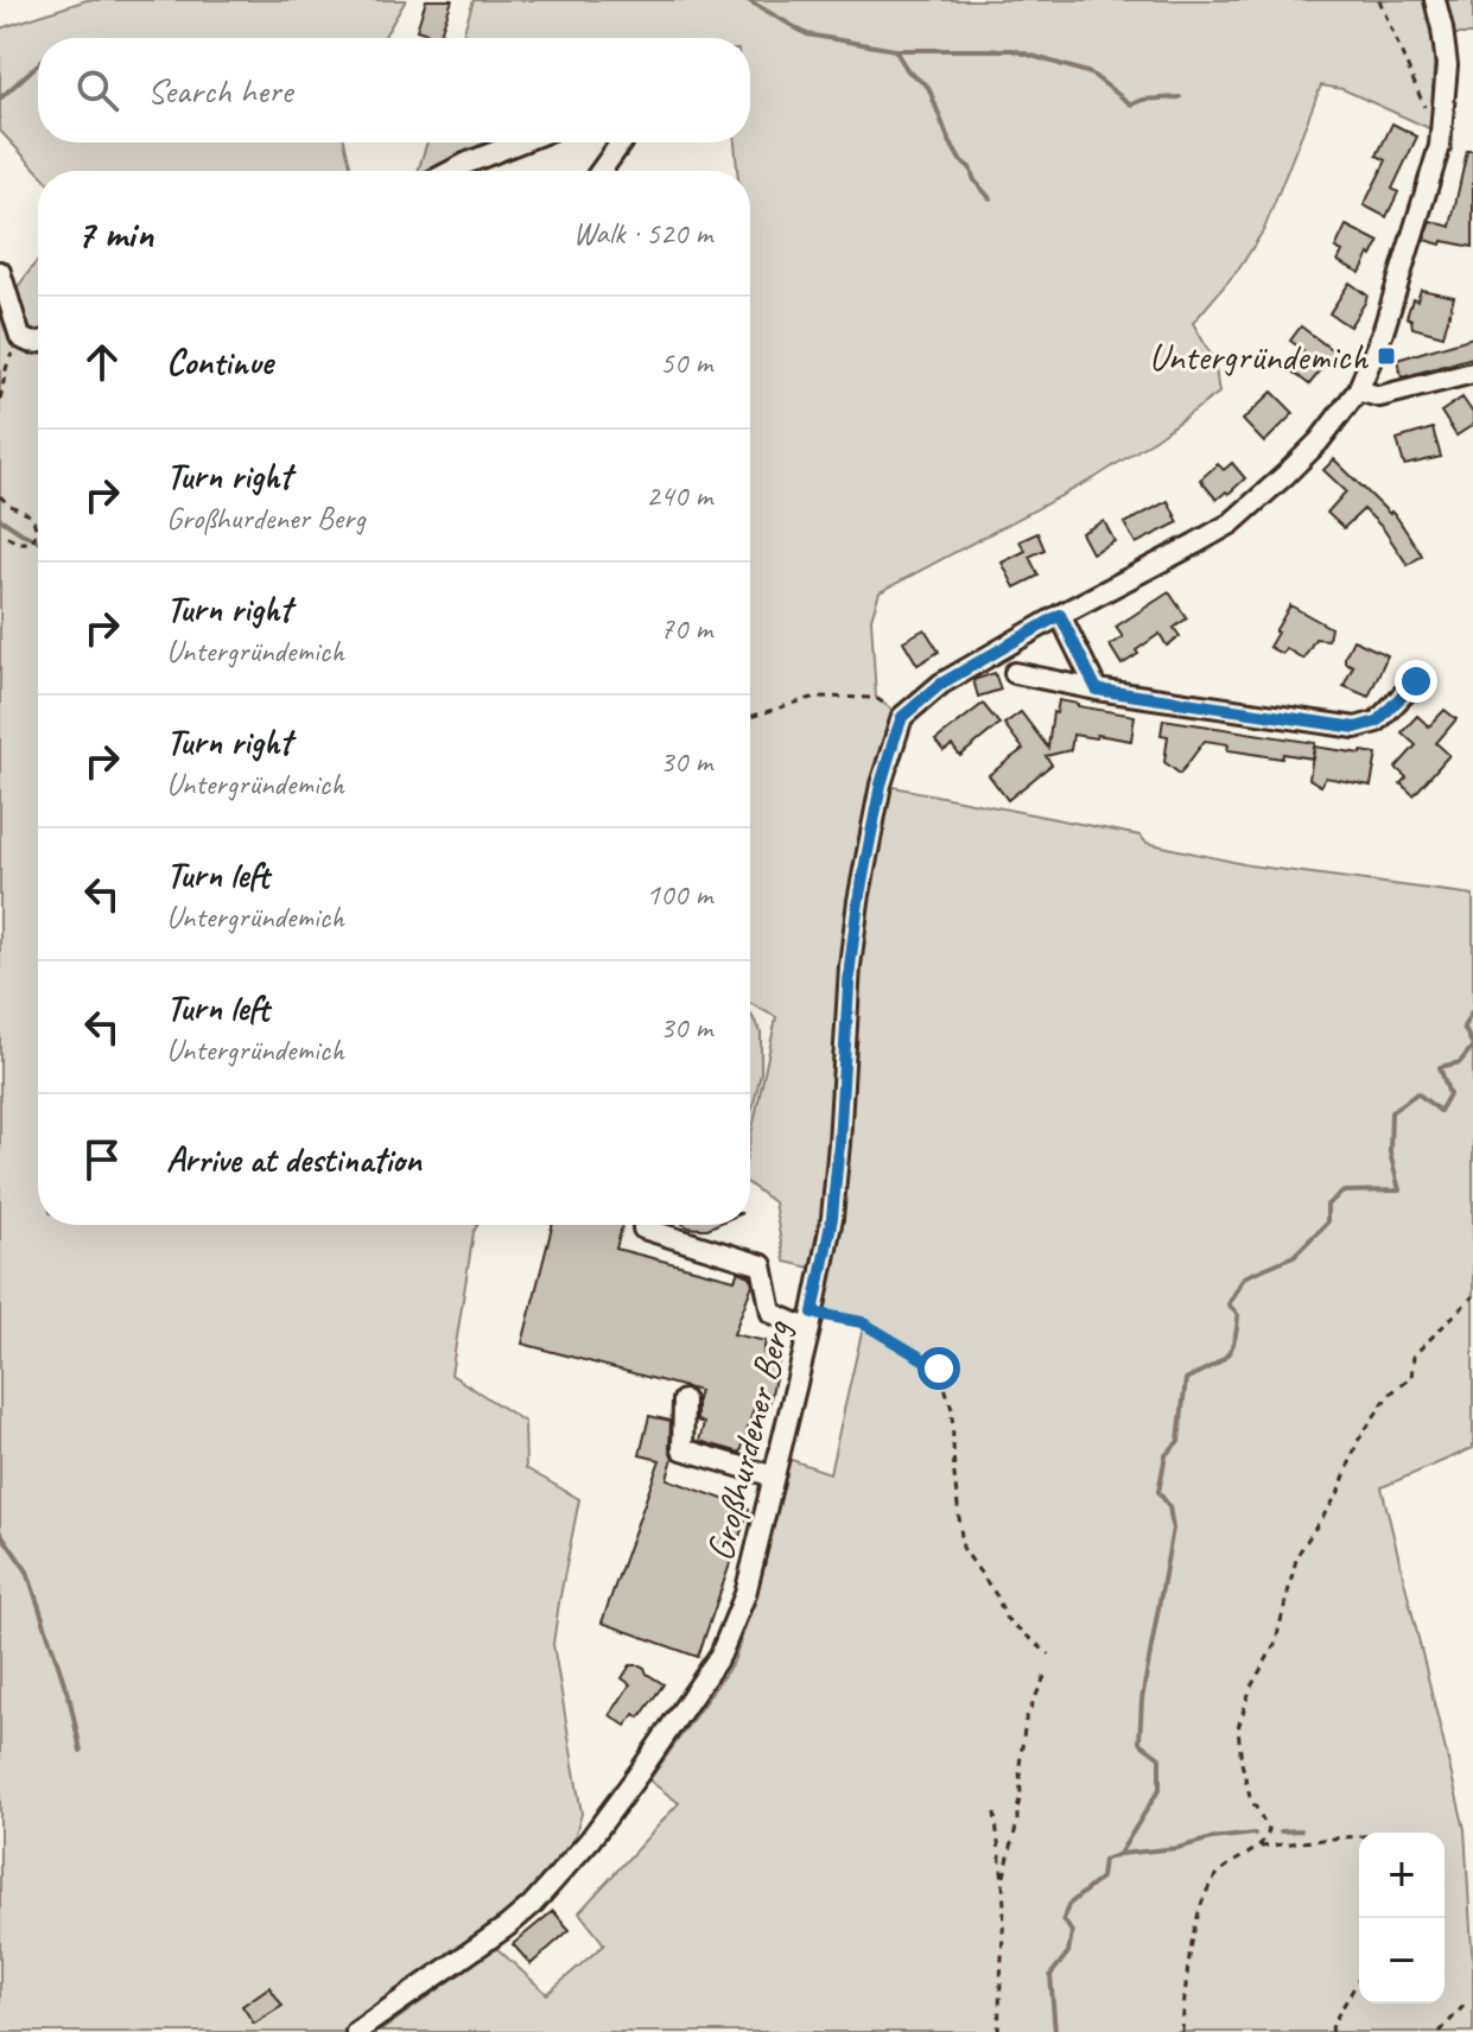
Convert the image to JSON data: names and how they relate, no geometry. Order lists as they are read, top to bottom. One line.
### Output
{"streets":{"street":["Großhurdener Berg"]},"places":{"transit":["Untergründemich"]},"page":{"search":"Search here","heading":["7 min","Walk · 520 m"],"list":[["Continue","50 m"],["Turn right","Großhurdener Berg","240 m"],["Turn right","Untergründemich","70 m"],["Turn right","Untergründemich","30 m"],["Turn left","Untergründemich","100 m"],["Turn left","Untergründemich","30 m"],"Arrive at destination"],"map_buttons":["+","−"]}}
